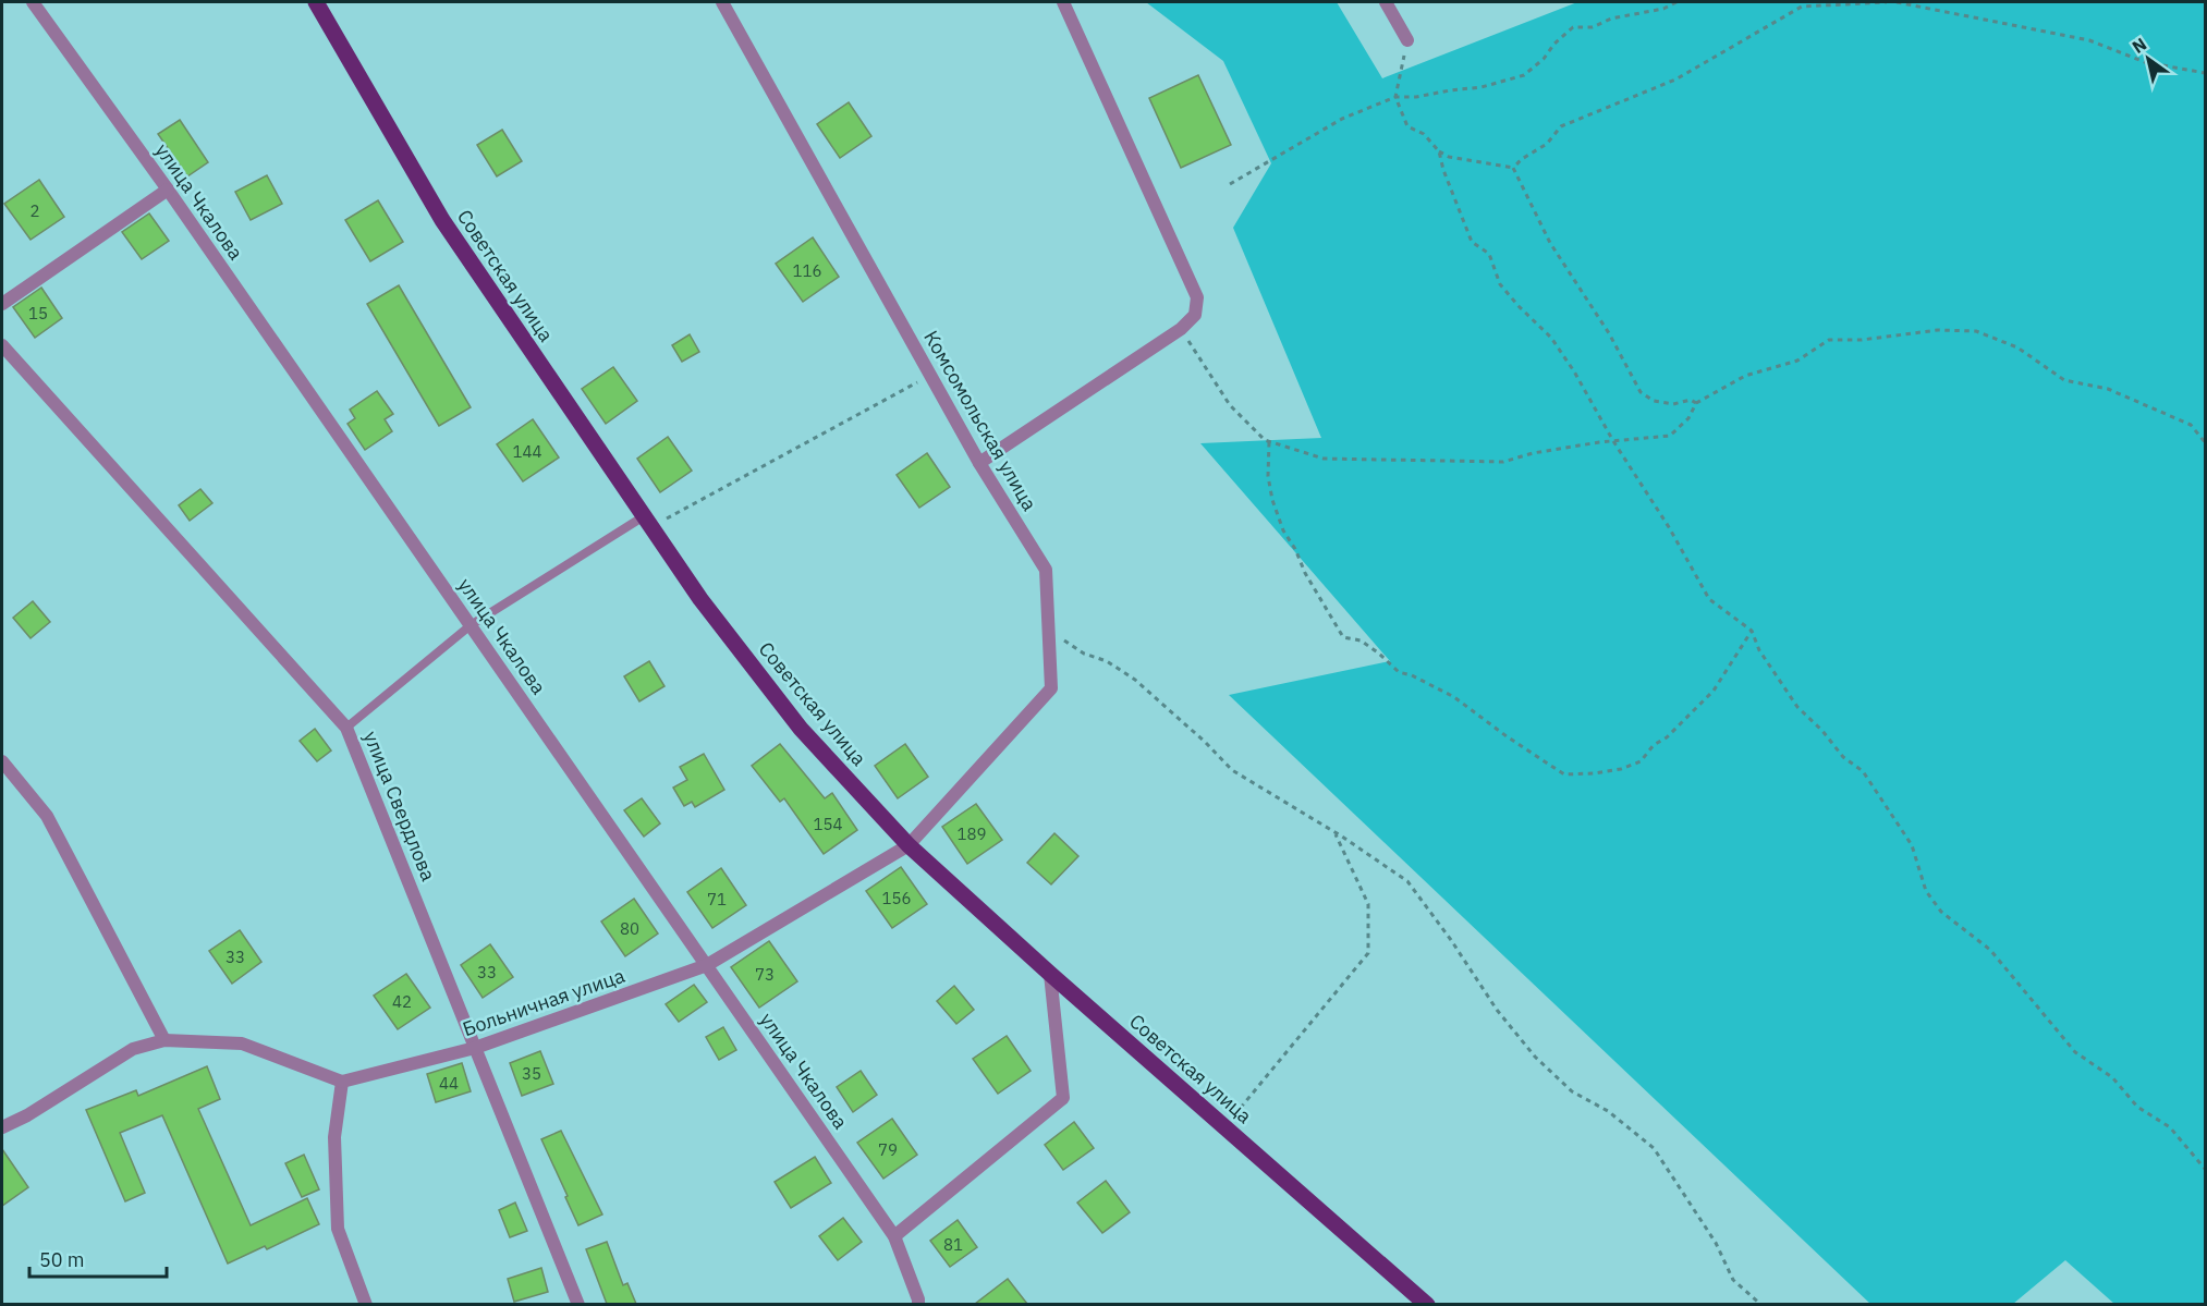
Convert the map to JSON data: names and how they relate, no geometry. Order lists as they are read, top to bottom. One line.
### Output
{"streets":{"main road":["Советская улица"],"street":["улица Чкалова","Комсомольская улица","улица Свердлова","Больничная улица"]},"crossings":[["улица Чкалова","Больничная улица"],["Советская улица","Комсомольская улица"],["Советская улица","Больничная улица"],["Комсомольская улица","Больничная улица"],["улица Свердлова","Больничная улица"]],"house_numbers":["2","116","15","144","154","189","156","71","80","33","33","73","42","35","44","79","81"],"scale_bar":"50 m","north":"top left"}
